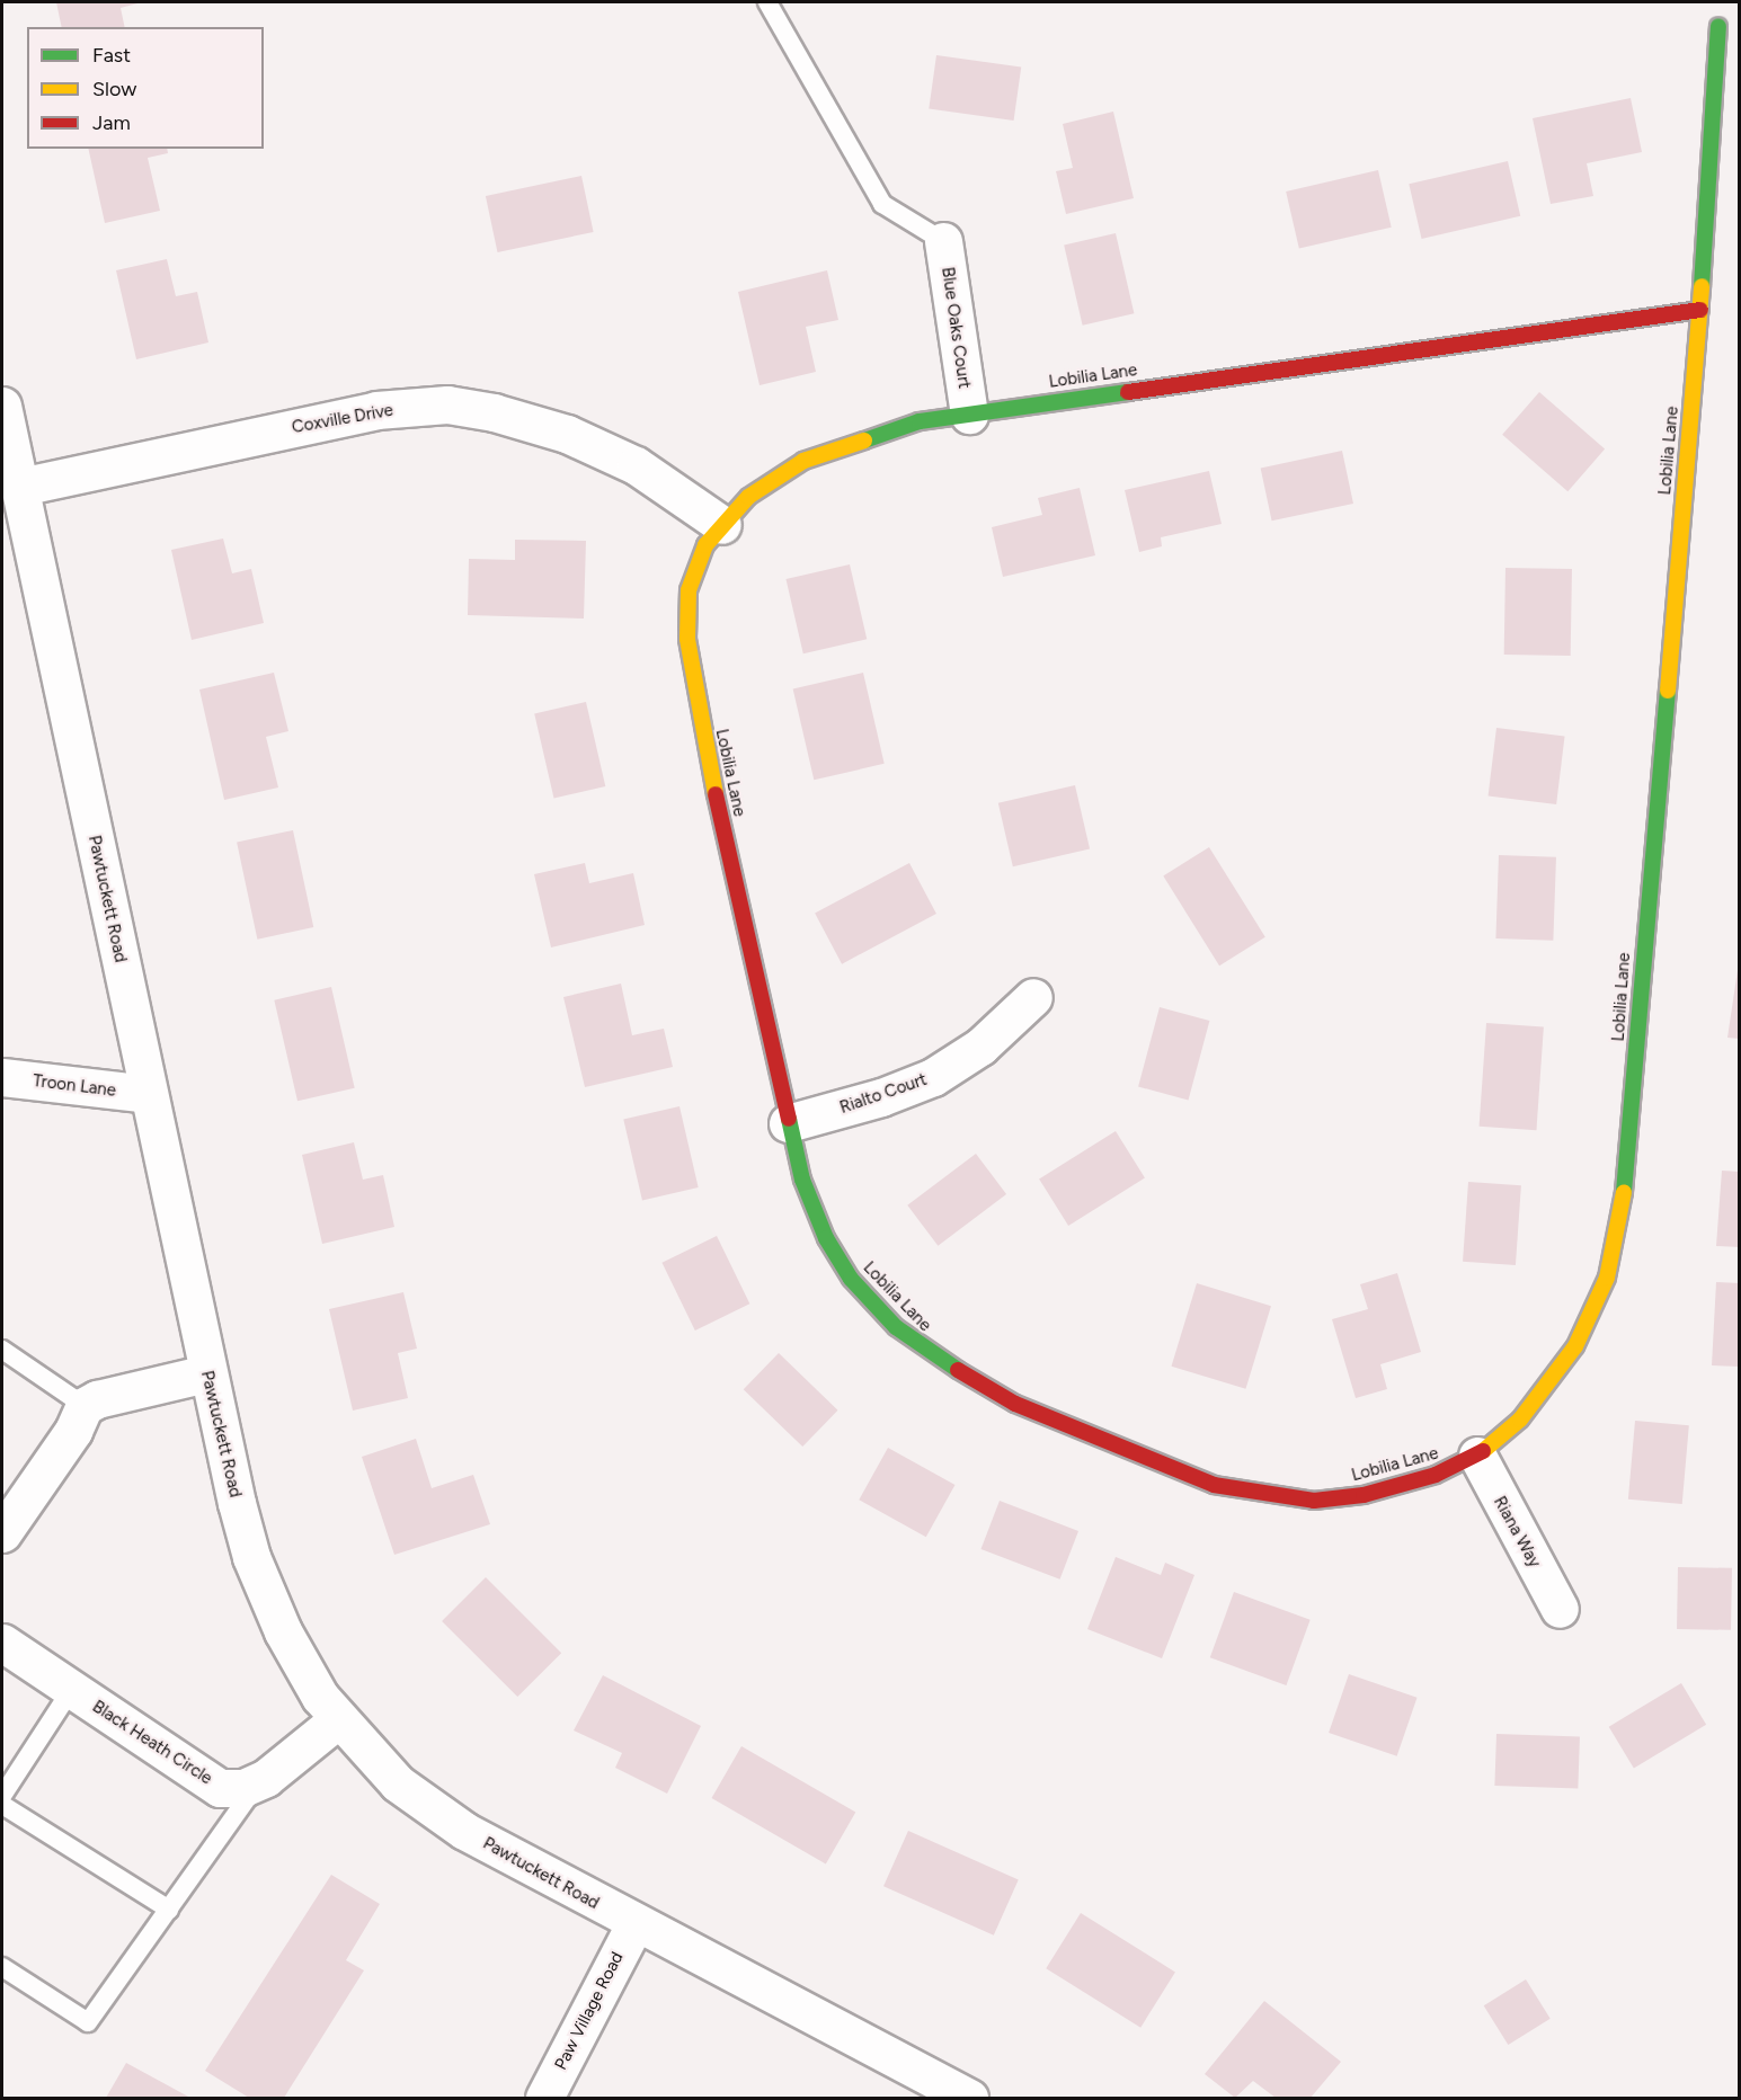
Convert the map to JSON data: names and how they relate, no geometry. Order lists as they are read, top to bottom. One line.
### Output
{"streets":{"street":["Blue Oaks Court","Lobilia Lane","Coxville Drive","Pawtuckett Road","Troon Lane","Rialto Court","Riana Way","Black Heath Circle","Paw Village Road"]},"crossings":[["Blue Oaks Court","Lobilia Lane"],["Lobilia Lane","Coxville Drive"],["Lobilia Lane","Rialto Court"],["Lobilia Lane","Riana Way"],["Coxville Drive","Pawtuckett Road"],["Pawtuckett Road","Troon Lane"],["Pawtuckett Road","Black Heath Circle"],["Pawtuckett Road","Paw Village Road"]],"legend":["Fast","Slow","Jam"]}
